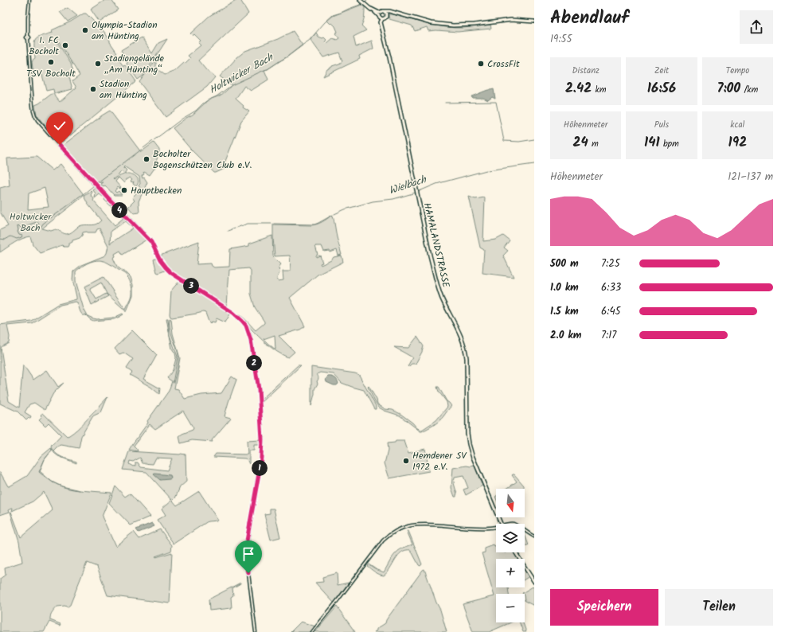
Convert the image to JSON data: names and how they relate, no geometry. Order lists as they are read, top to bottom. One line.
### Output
{"streets":{"main road":["HAMALANDSTRASSE"]},"water":["Holtwicker Bach","Wielbach"],"parks":["Holtwicker Bach"],"places":["Olympia-Stadion am Hünting","1. FC Bocholt","TSV Bocholt","Stadiongelände „Am Hünting“","CrossFit","Stadion am Hünting","Bocholter Bogenschützen Club e.V.","Hauptbecken","Hemdener SV 1972 e.V."],"north":"bottom","page":{"heading":["Abendlauf","19:55"],"stats":[["Distanz","2.42 km"],["Zeit","16:56"],["Tempo","7:00 /km"],["Höhenmeter","24 m"],["Puls","141 bpm"],["kcal","192"]],"chart":["Höhenmeter","121–137 m"],"pins":["4","3","2","1"],"list":[{"name":"500 m","note":"7:25"},{"name":"1.0 km","note":"6:33"},{"name":"1.5 km","note":"6:45"},{"name":"2.0 km","note":"7:17"}],"map_buttons":["+","−"],"buttons":["Speichern","Teilen"]}}
